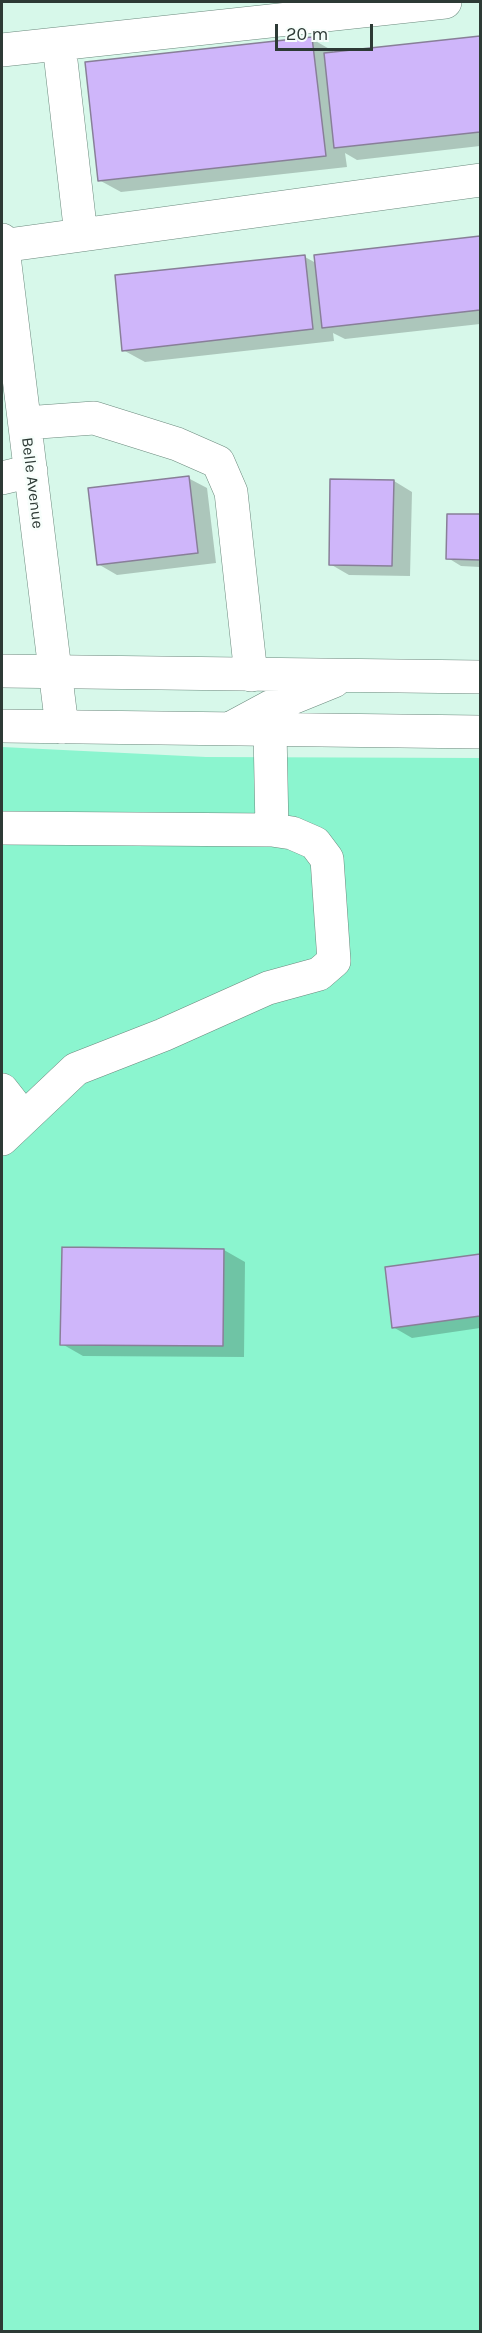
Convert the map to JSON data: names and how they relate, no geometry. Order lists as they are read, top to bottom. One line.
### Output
{"streets":{"main road":["Belle Avenue"]},"scale_bar":"20 m"}
